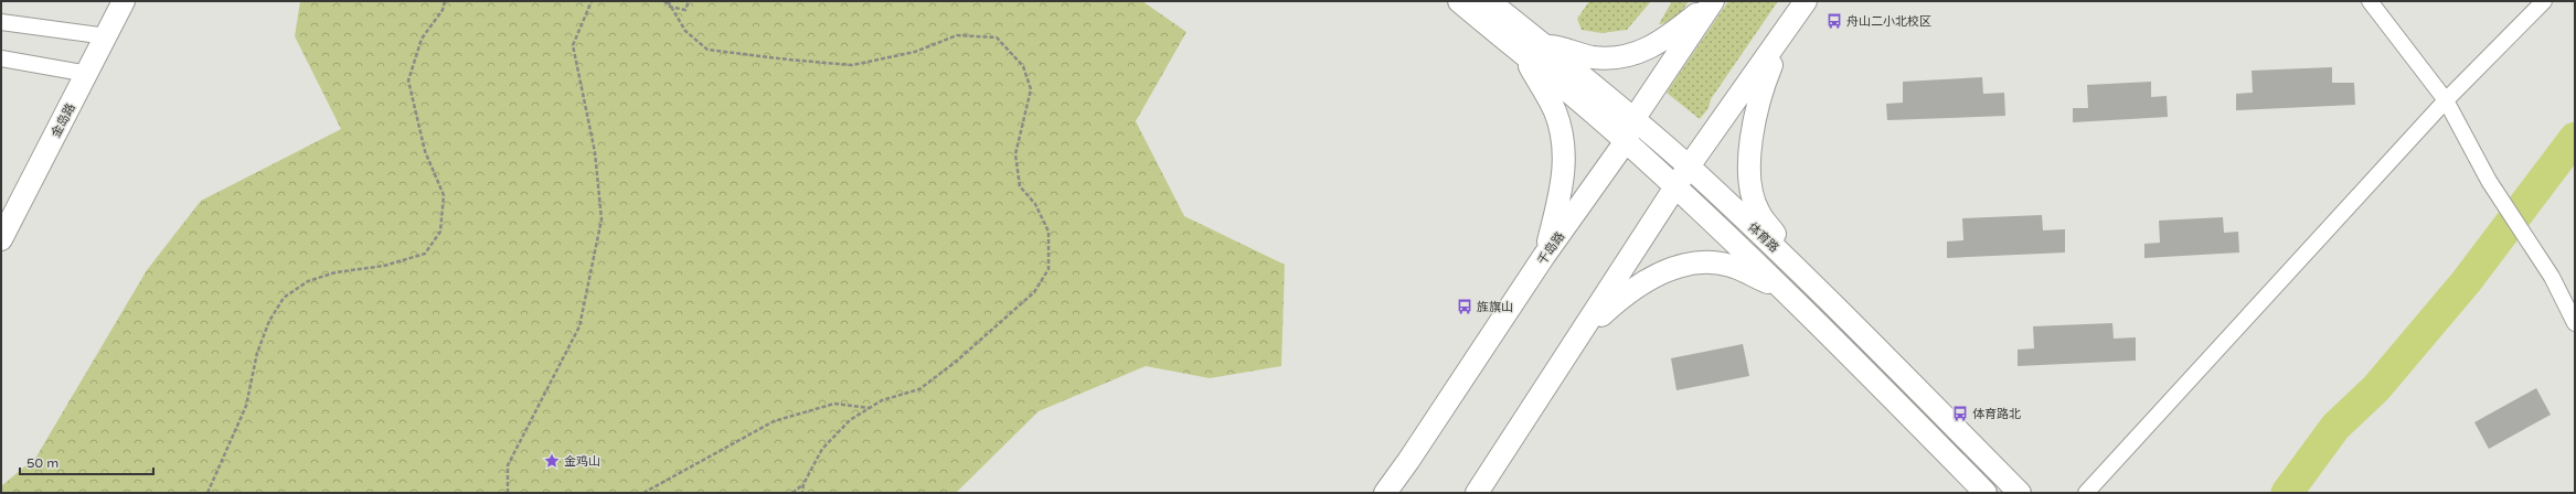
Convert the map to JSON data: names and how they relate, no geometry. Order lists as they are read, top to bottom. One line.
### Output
{"streets":{"street":["金岛路","体育路","千岛路"]},"crossings":[["体育路","千岛路"]],"places":{"bus stop":["舟山二小北校区","旌旗山","体育路北"],"place":["金鸡山"]},"scale_bar":"50 m"}
